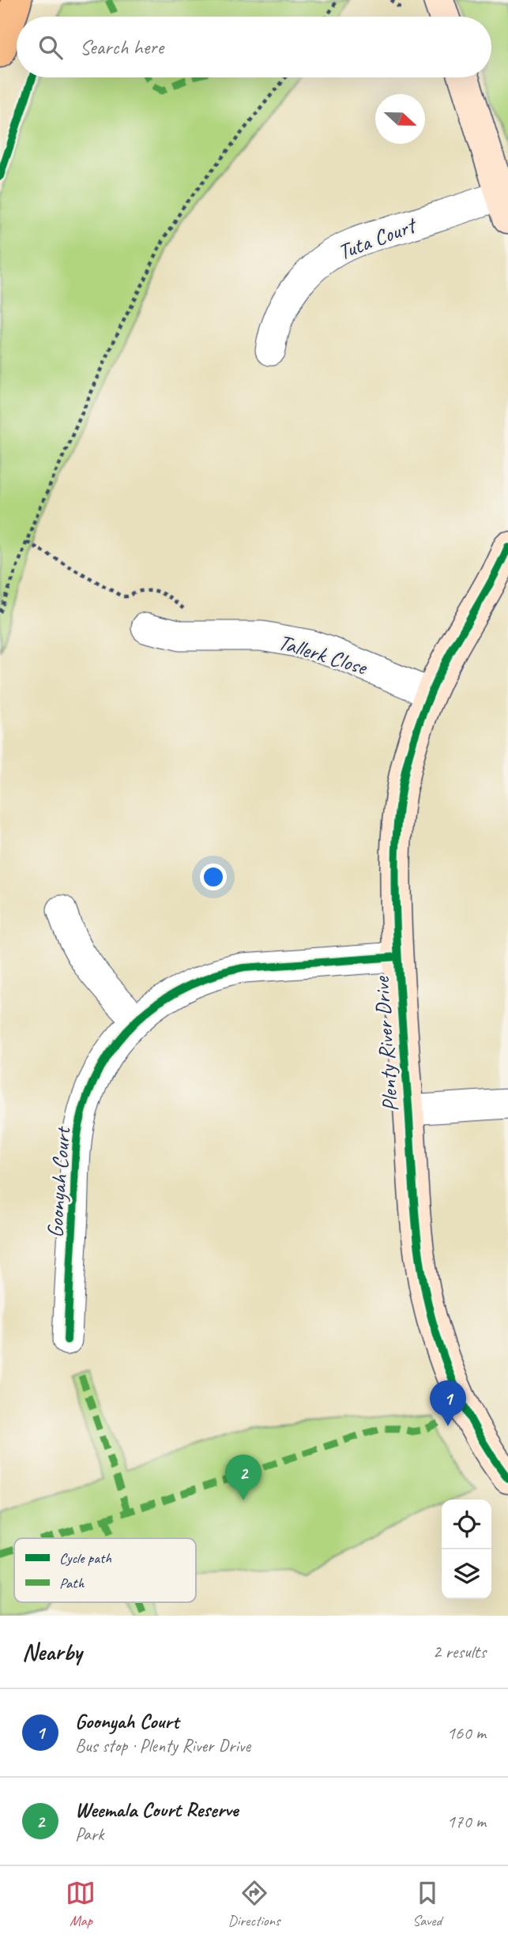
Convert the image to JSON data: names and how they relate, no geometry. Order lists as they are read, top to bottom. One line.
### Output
{"streets":{"street":["Tuta Court","Tallerk Close","Plenty River Drive","Goonyah Court"]},"crossings":[["Tallerk Close","Plenty River Drive"],["Plenty River Drive","Goonyah Court"]],"legend":["Cycle path","Path"],"north":"right","page":{"search":"Search here","pins":["1","2"],"heading":["Nearby","2 results"],"list":[{"mark":"1","name":"Goonyah Court","note":"Bus stop · Plenty River Drive","value":"160 m"},{"mark":"2","name":"Weemala Court Reserve","note":"Park","value":"170 m"}],"nav":["Map","Directions","Saved"]}}
